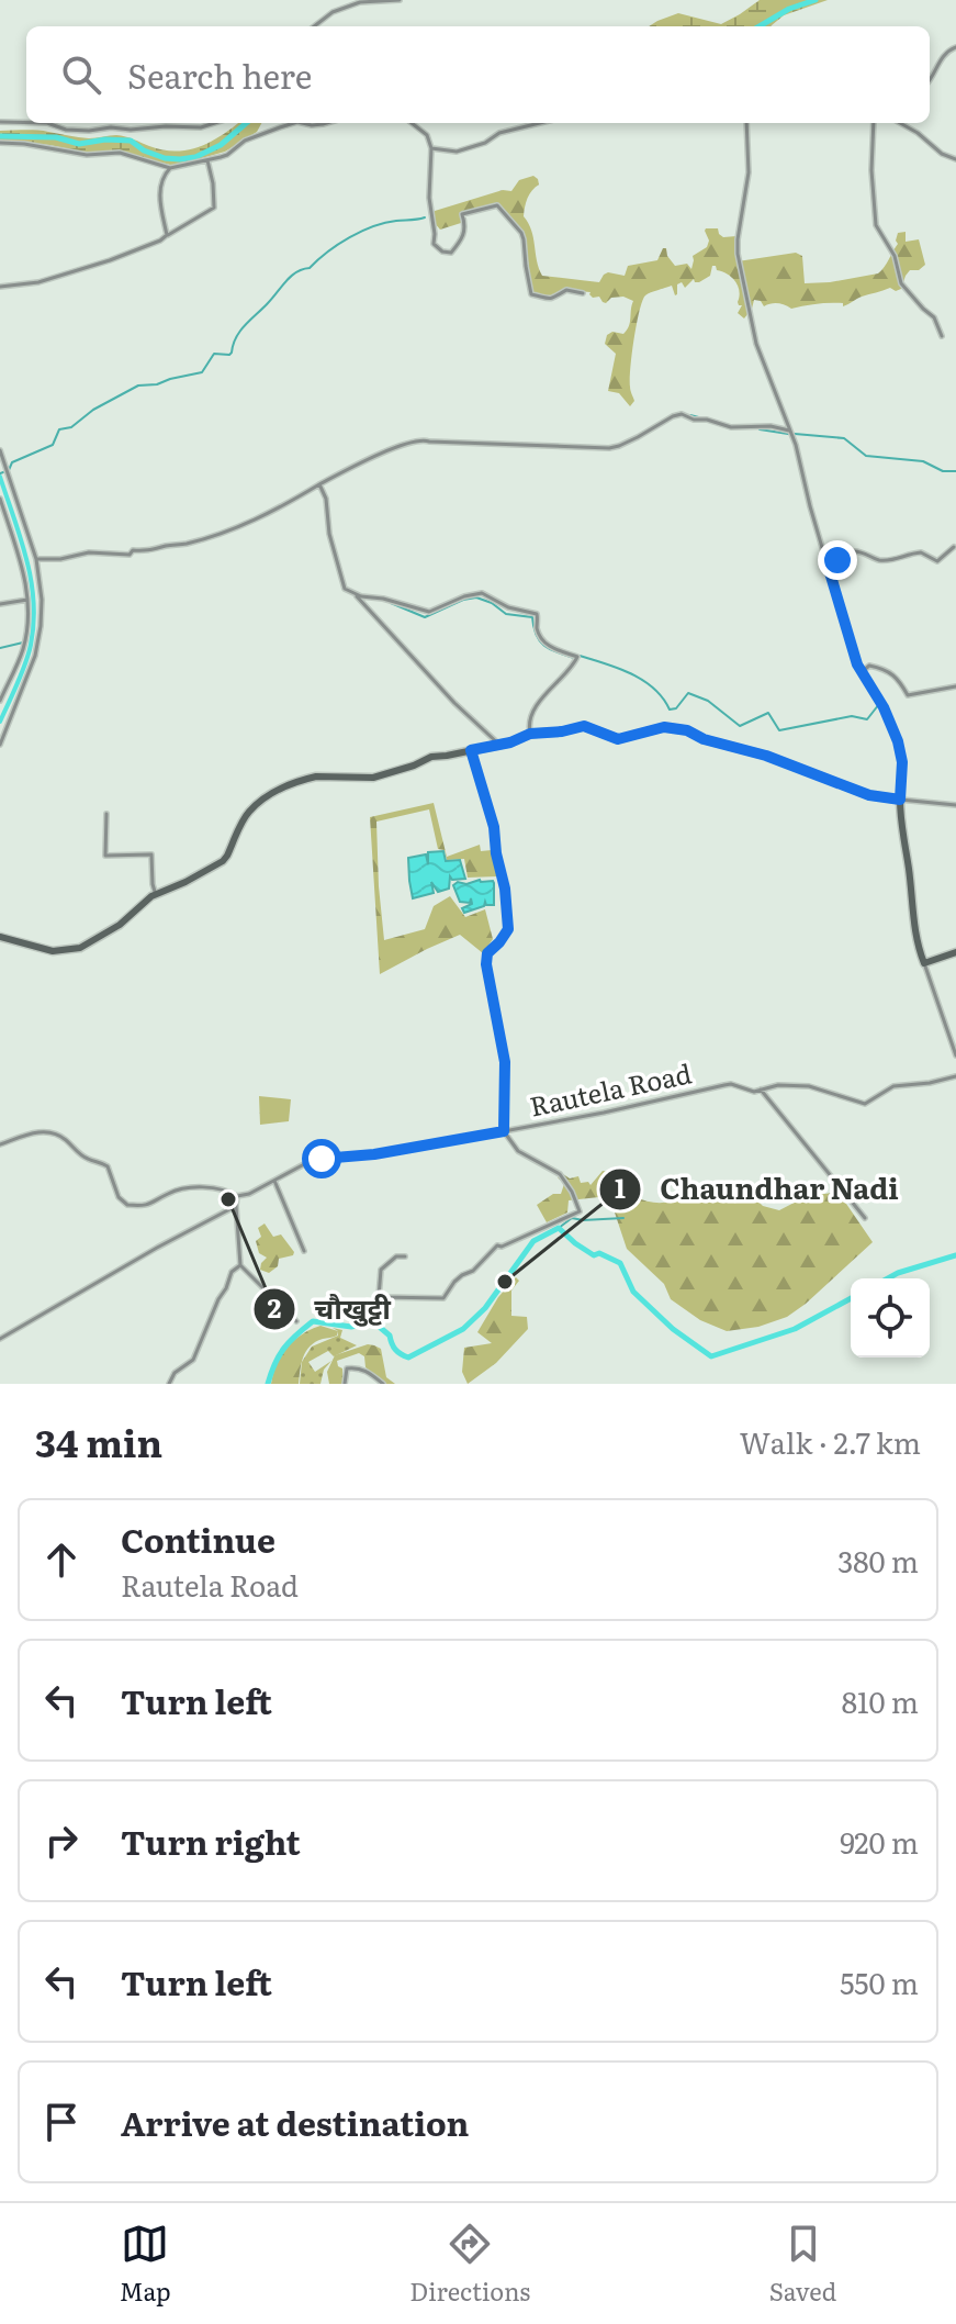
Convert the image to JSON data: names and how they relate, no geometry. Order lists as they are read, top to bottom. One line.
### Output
{"streets":{"street":["Rautela Road"]},"places":["चौखुट्टी","Chaundhar Nadi"],"page":{"search":"Search here","heading":["34 min","Walk · 2.7 km"],"list":[["Continue","Rautela Road","380 m"],["Turn left","810 m"],["Turn right","920 m"],["Turn left","550 m"],"Arrive at destination"],"nav":["Map","Directions","Saved"]}}
